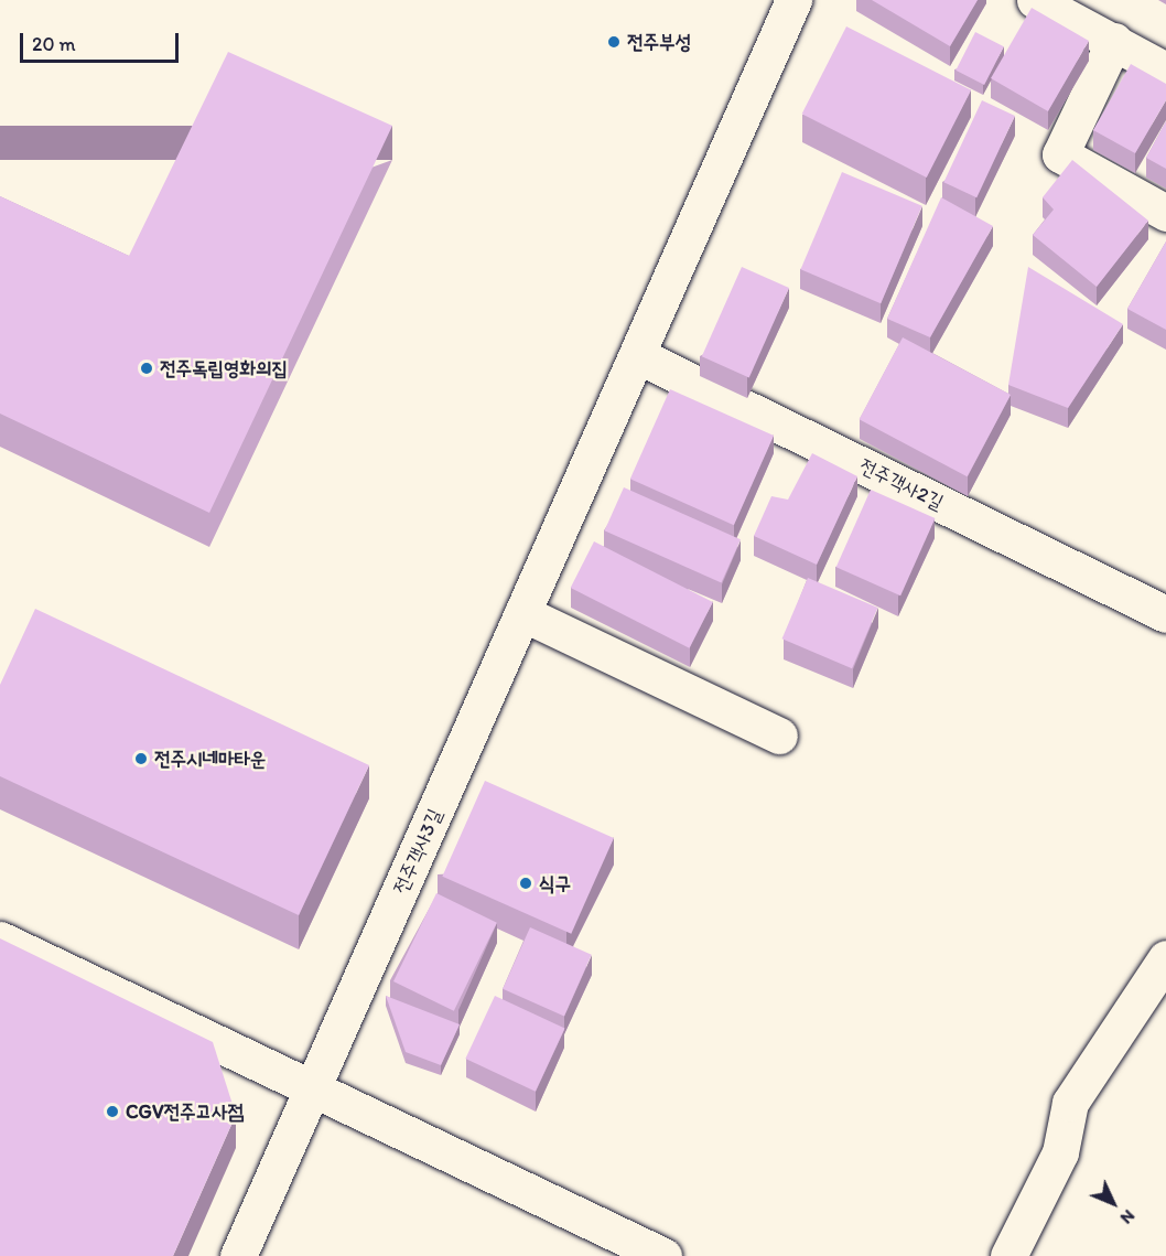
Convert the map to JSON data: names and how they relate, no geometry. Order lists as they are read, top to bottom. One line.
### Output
{"streets":{"street":["전주객사2길","전주객사3길"]},"crossings":[["전주객사2길","전주객사3길"]],"places":["전주부성","전주독립영화의집","전주시네마타운","식구","CGV전주고사점"],"scale_bar":"20 m","north":"bottom right"}
